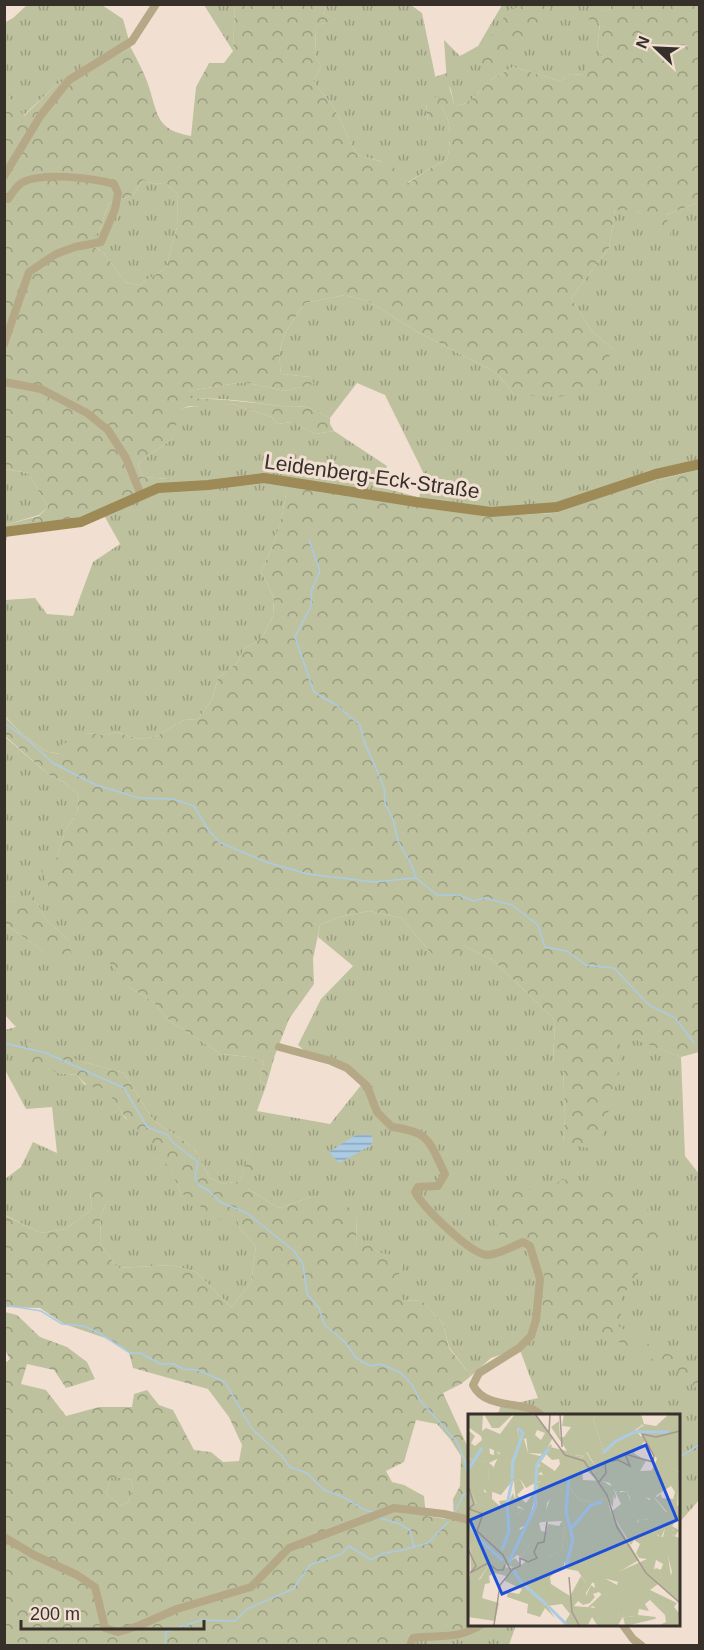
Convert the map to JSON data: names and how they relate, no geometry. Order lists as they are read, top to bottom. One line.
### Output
{"streets":{"street":["Leidenberg-Eck-Straße"]},"scale_bar":"200 m","north":"top left"}
